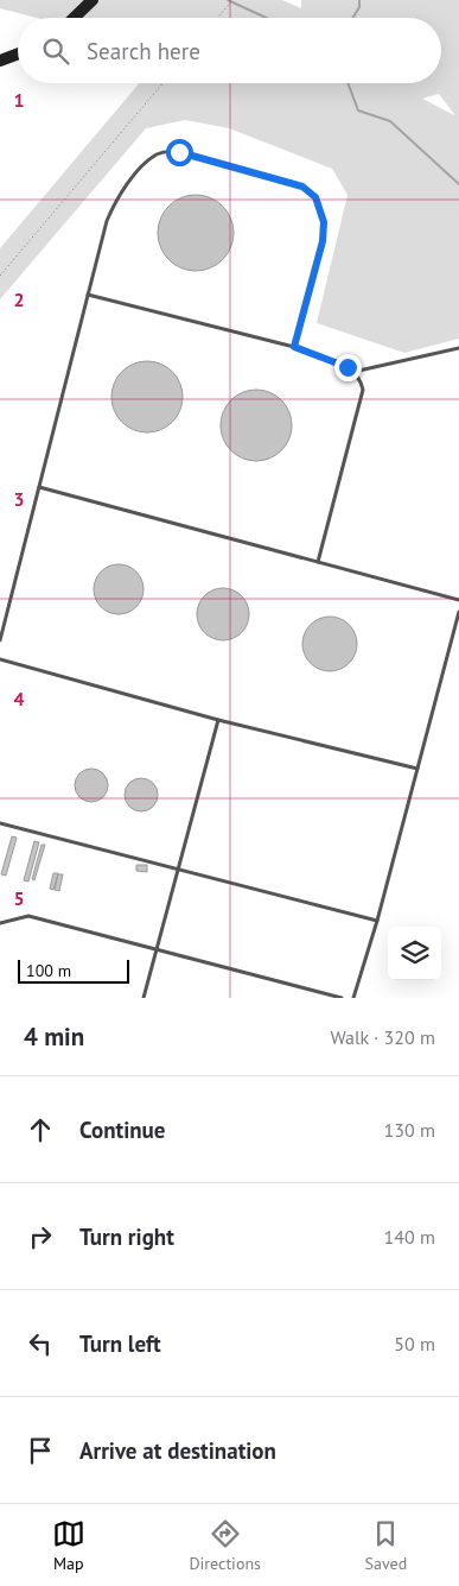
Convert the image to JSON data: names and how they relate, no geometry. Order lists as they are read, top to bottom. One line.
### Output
{"scale_bar":"100 m","page":{"search":"Search here","scale":"100 m","heading":["4 min","Walk · 320 m"],"list":[["Continue","130 m"],["Turn right","140 m"],["Turn left","50 m"],"Arrive at destination"],"nav":["Map","Directions","Saved"]},"grid":{"rows":["1","2","3","4","5"]}}
